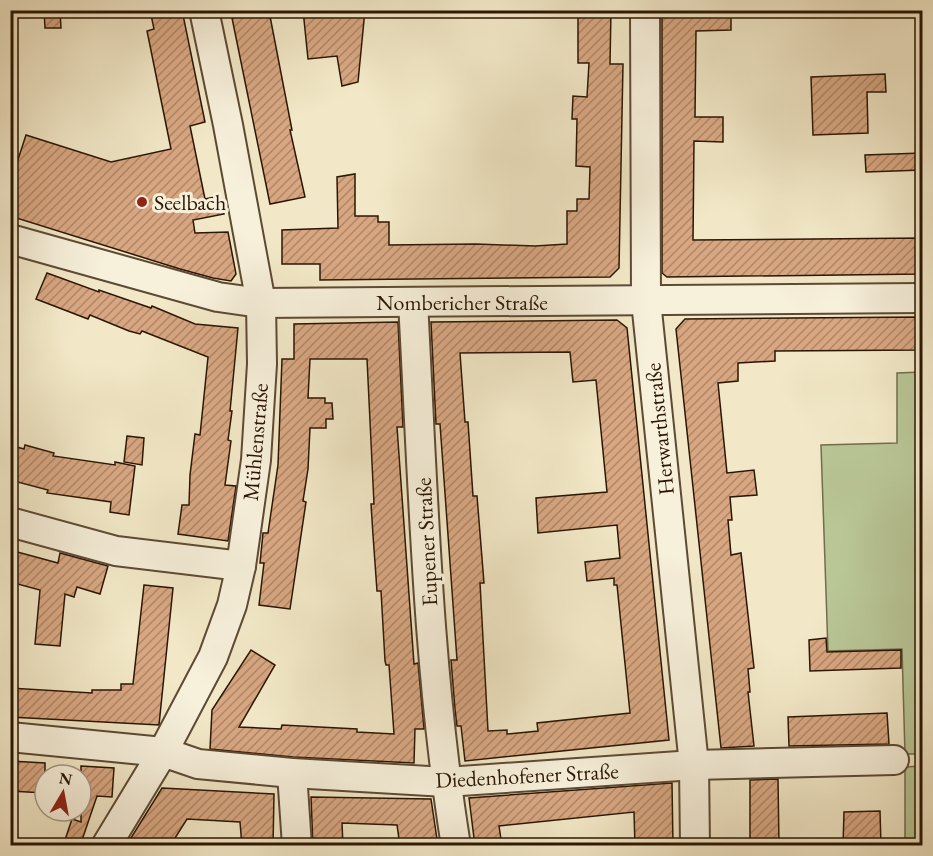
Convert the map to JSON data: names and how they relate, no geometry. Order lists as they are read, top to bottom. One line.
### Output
{"streets":{"street":["Nombericher Straße","Herwarthstraße","Mühlenstraße","Eupener Straße","Diedenhofener Straße"]},"crossings":[["Nombericher Straße","Herwarthstraße"],["Nombericher Straße","Mühlenstraße"],["Nombericher Straße","Eupener Straße"],["Herwarthstraße","Diedenhofener Straße"],["Mühlenstraße","Diedenhofener Straße"],["Eupener Straße","Diedenhofener Straße"]],"places":["Seelbach"],"north":"top"}
